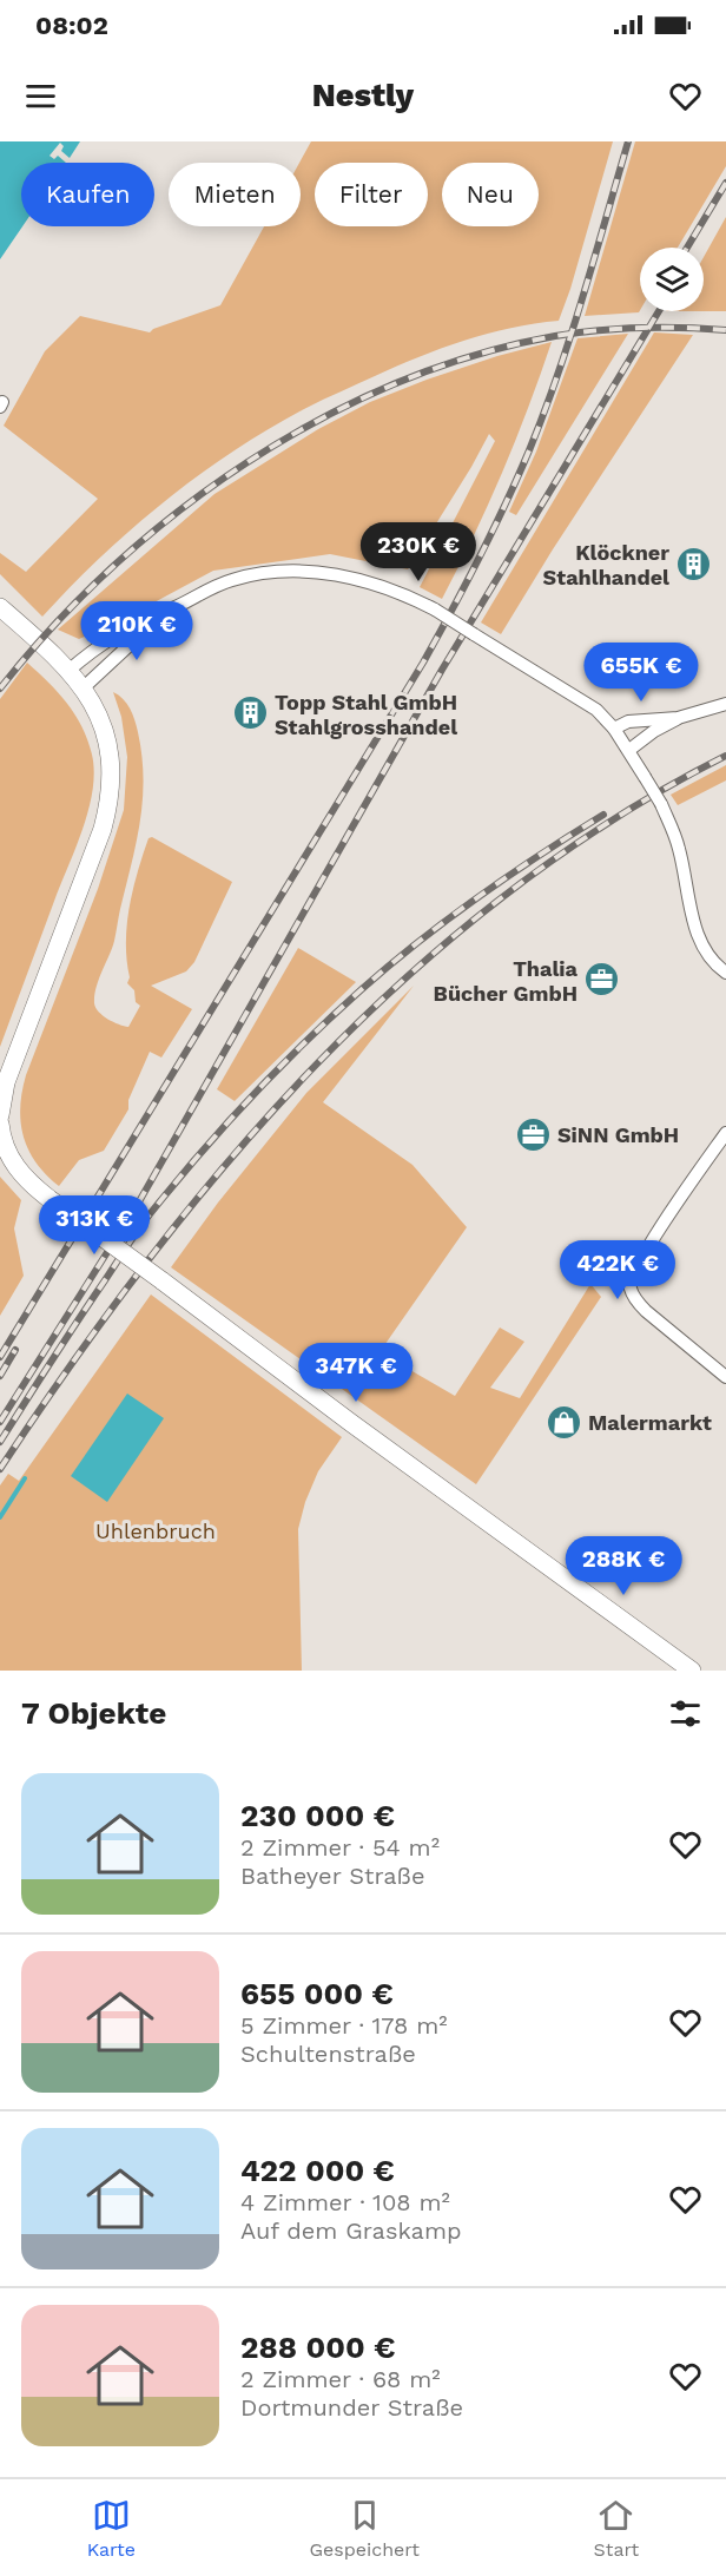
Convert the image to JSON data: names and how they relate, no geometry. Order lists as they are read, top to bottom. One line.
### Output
{"parks":["Uhlenbruch"],"places":{"building":["Klöckner Stahlhandel","Topp Stahl GmbH Stahlgrosshandel"],"office":["Thalia Bücher GmbH","SiNN GmbH"],"shop":["Malermarkt"]},"page":{"status":"08:02","header":"Nestly","chip":["Kaufen","Mieten","Filter","Neu"],"price":["230K €","210K €","655K €","313K €","422K €","347K €","288K €"],"heading":"7 Objekte","list":[{"name":"230 000 €","note":"2 Zimmer · 54 m² · Batheyer Straße"},{"name":"655 000 €","note":"5 Zimmer · 178 m² · Schultenstraße"},{"name":"422 000 €","note":"4 Zimmer · 108 m² · Auf dem Graskamp"},{"name":"288 000 €","note":"2 Zimmer · 68 m² · Dortmunder Straße"}],"tabs":["Karte","Gespeichert","Start"]}}
